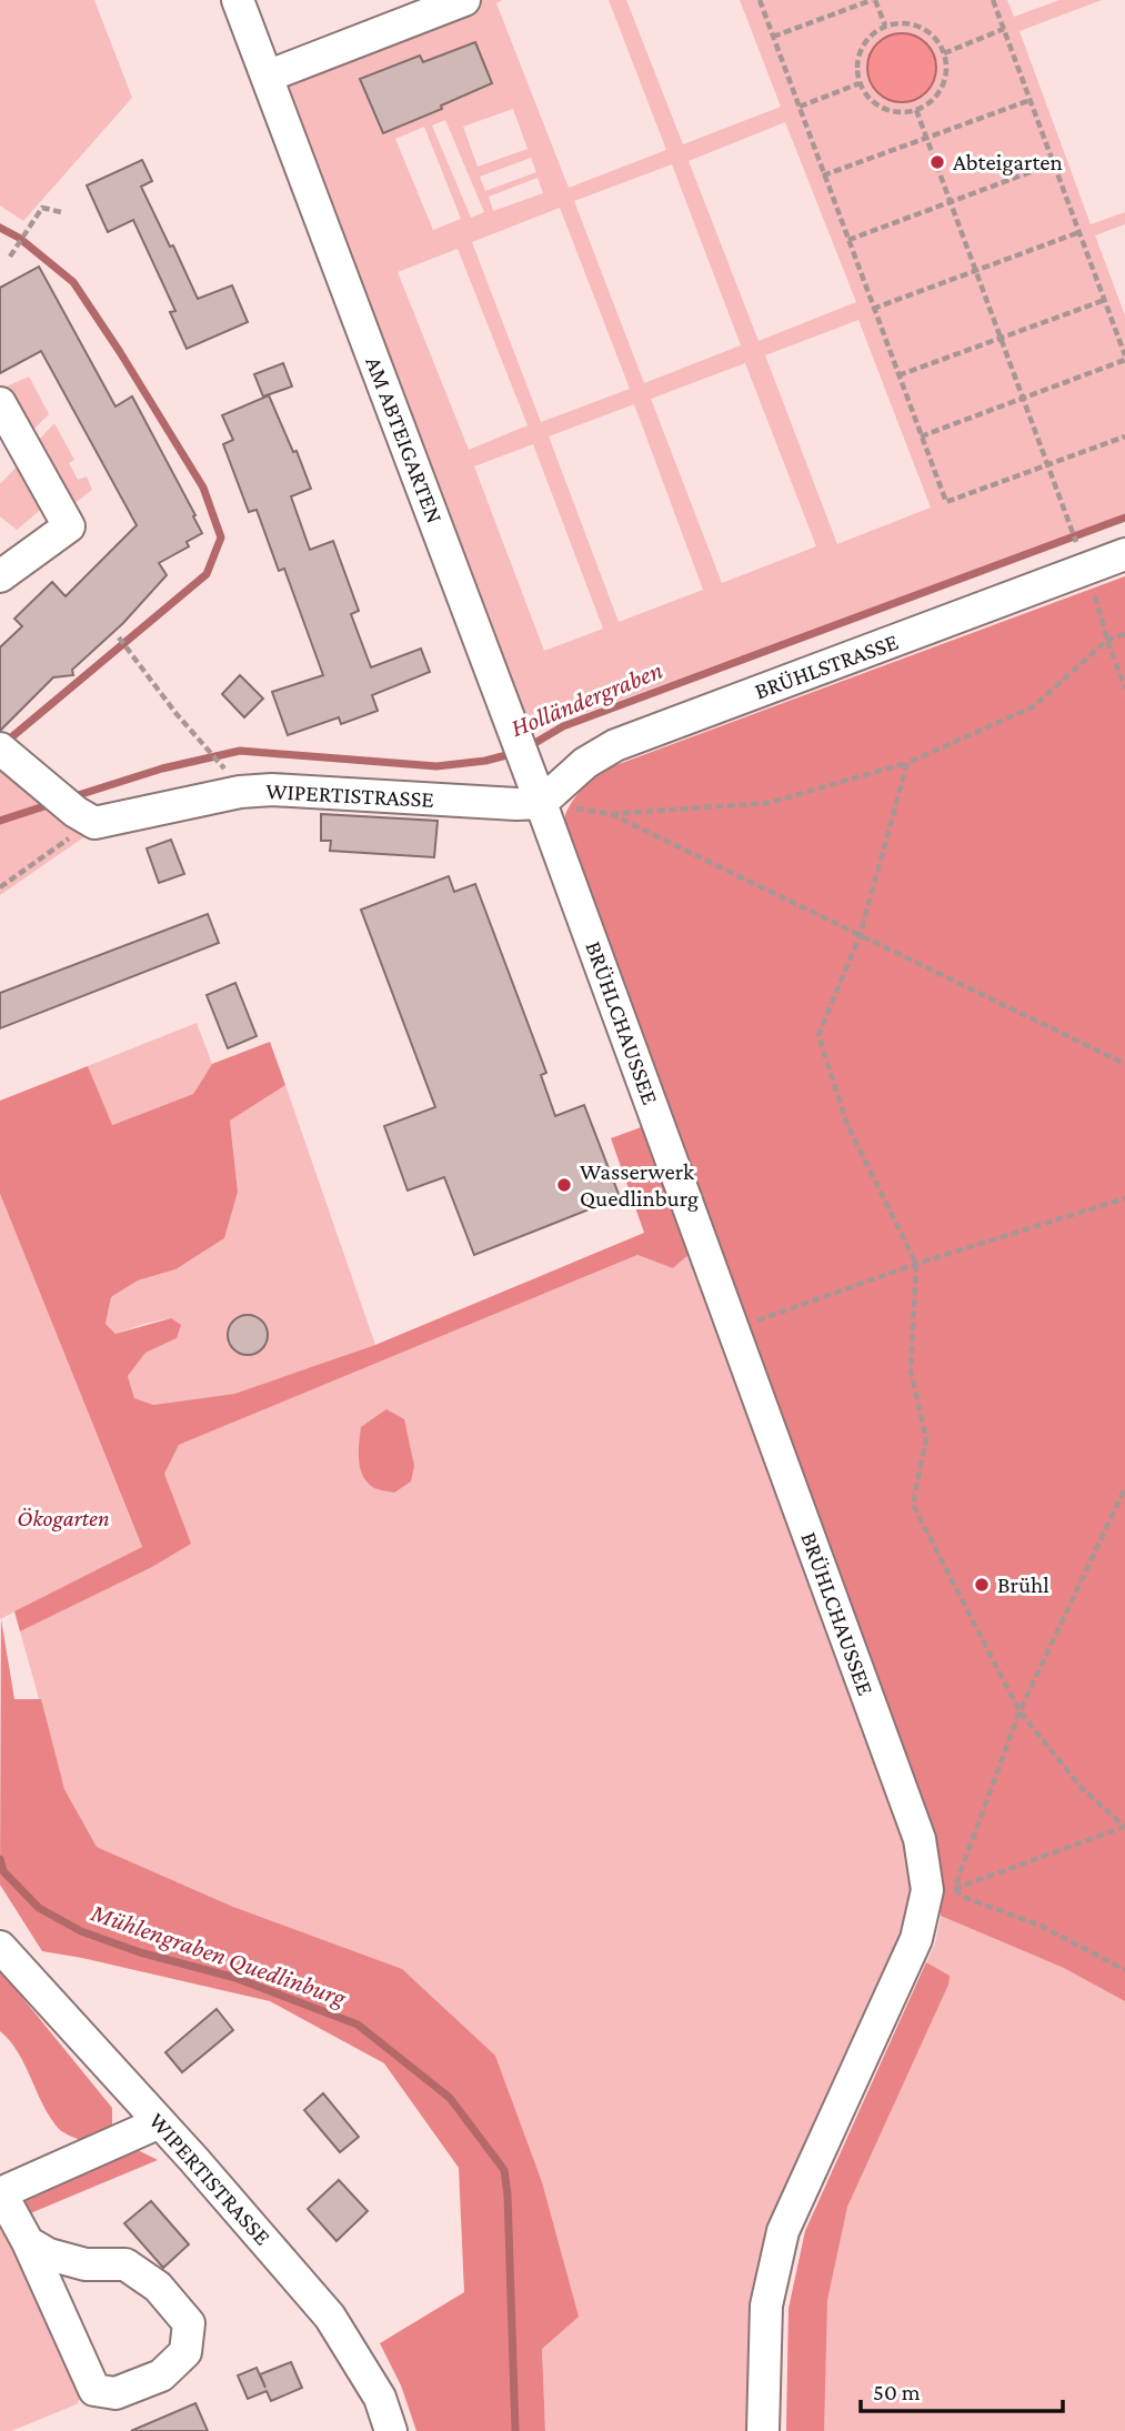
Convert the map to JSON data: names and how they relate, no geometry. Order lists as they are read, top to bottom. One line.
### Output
{"streets":{"street":["AM ABTEIGARTEN","BRÜHLSTRASSE","WIPERTISTRASSE","BRÜHLCHAUSSEE"]},"crossings":[["AM ABTEIGARTEN","BRÜHLSTRASSE"],["AM ABTEIGARTEN","WIPERTISTRASSE"],["AM ABTEIGARTEN","BRÜHLCHAUSSEE"],["BRÜHLSTRASSE","WIPERTISTRASSE"],["BRÜHLSTRASSE","BRÜHLCHAUSSEE"],["WIPERTISTRASSE","BRÜHLCHAUSSEE"]],"water":["Holländergraben","Mühlengraben Quedlinburg"],"parks":["Ökogarten"],"places":["Abteigarten","Wasserwerk Quedlinburg","Brühl"],"scale_bar":"50 m"}
